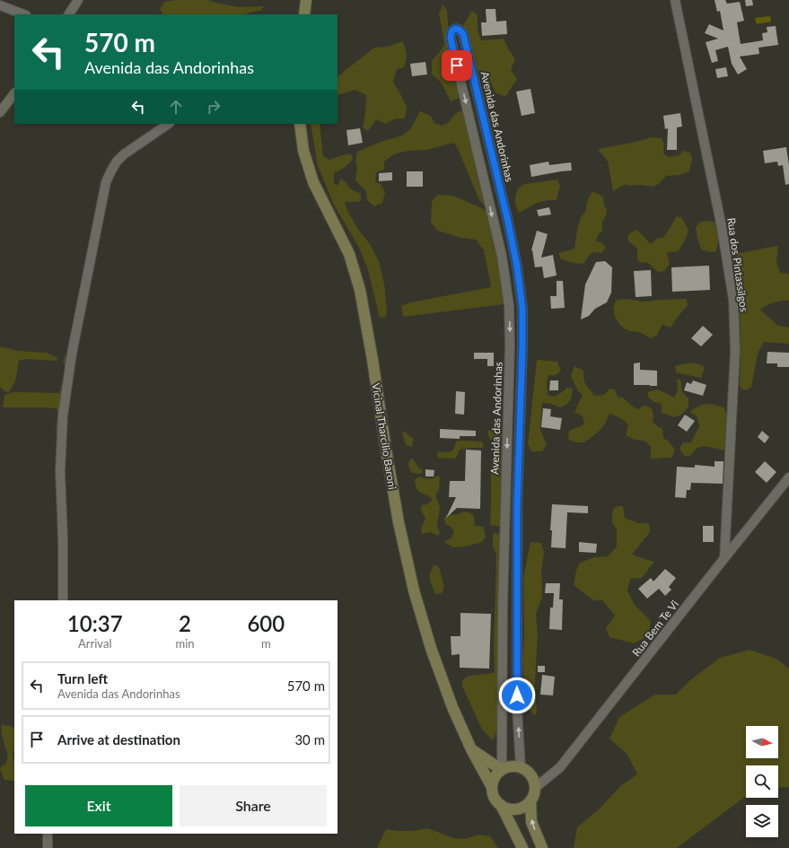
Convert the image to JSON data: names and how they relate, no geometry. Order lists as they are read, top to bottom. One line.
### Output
{"streets":{"main road":["Vicinal Tharcílio Baroni"],"street":["Avenida das Andorinhas","Rua dos Pintassilgos","Rua Bem Te Vi"]},"crossings":[["Avenida das Andorinhas","Vicinal Tharcílio Baroni"],["Avenida das Andorinhas","Rua Bem Te Vi"],["Rua dos Pintassilgos","Rua Bem Te Vi"],["Vicinal Tharcílio Baroni","Rua Bem Te Vi"]],"north":"right","page":{"turn":["570 m","Avenida das Andorinhas"],"eta":["10:37","Arrival","2","min","600","m"],"list":[{"name":"Turn left","note":"Avenida das Andorinhas","value":"570 m"},{"name":"Arrive at destination","value":"30 m"}],"buttons":["Exit","Share"]}}
